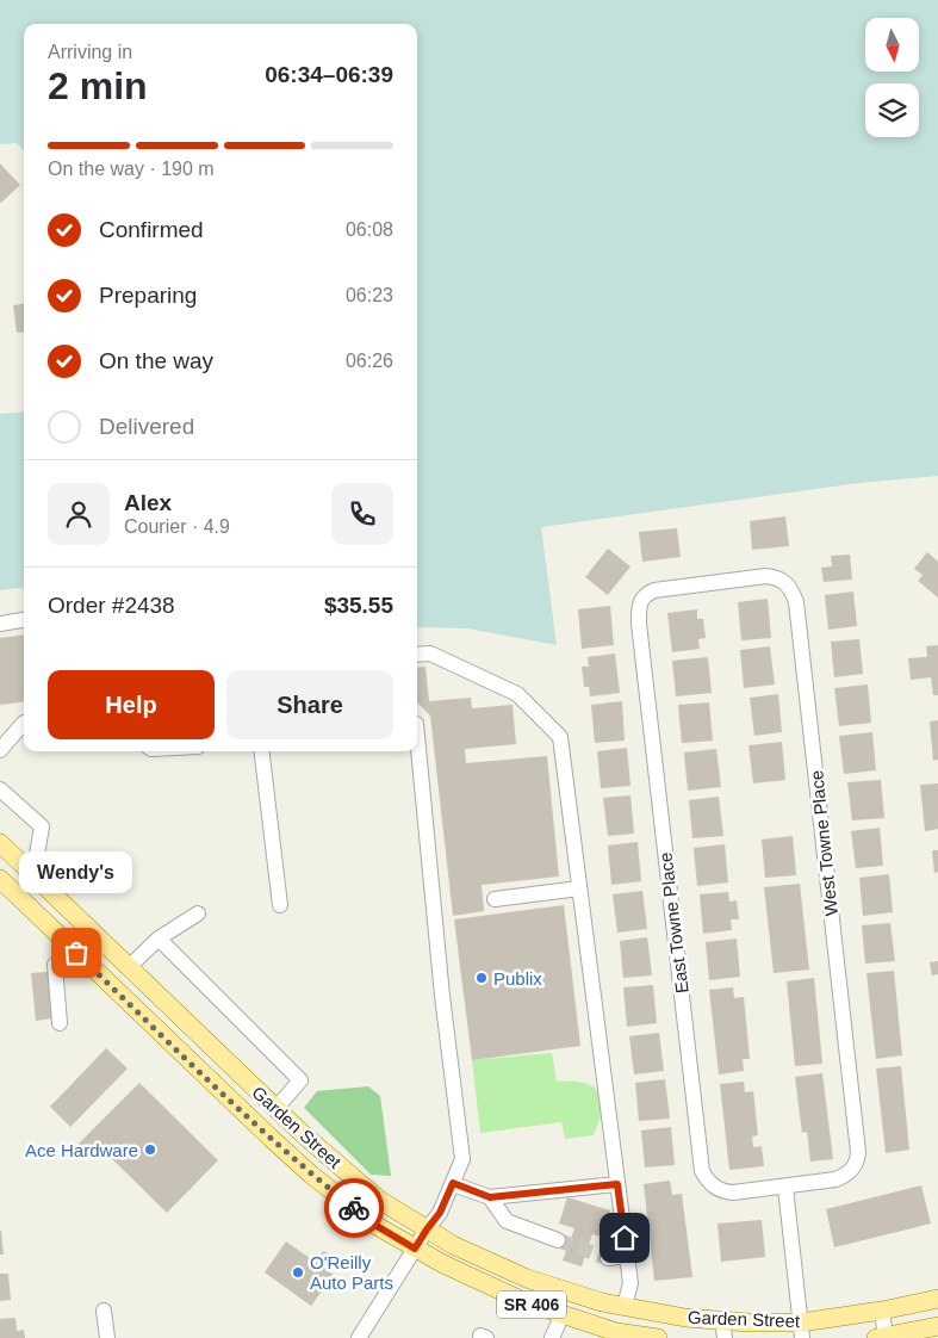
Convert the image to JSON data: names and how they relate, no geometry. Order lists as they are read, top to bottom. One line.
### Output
{"streets":{"main road":["Garden Street","SR 406"],"street":["West Towne Place","East Towne Place"]},"crossings":[["West Towne Place","East Towne Place"]],"places":["Wendy's","Publix","Ace Hardware","O'Reilly Auto Parts"],"north":"bottom","page":{"heading":["2 min","Arriving in","06:34–06:39"],"panel":["Alex","Courier · 4.9","Order #2438","$35.55"],"bar":"On the way · 190 m","list":[["Confirmed","06:08"],["Preparing","06:23"],["On the way","06:26"],"Delivered"],"buttons":["Help","Share"],"bubble":"Wendy's"}}
